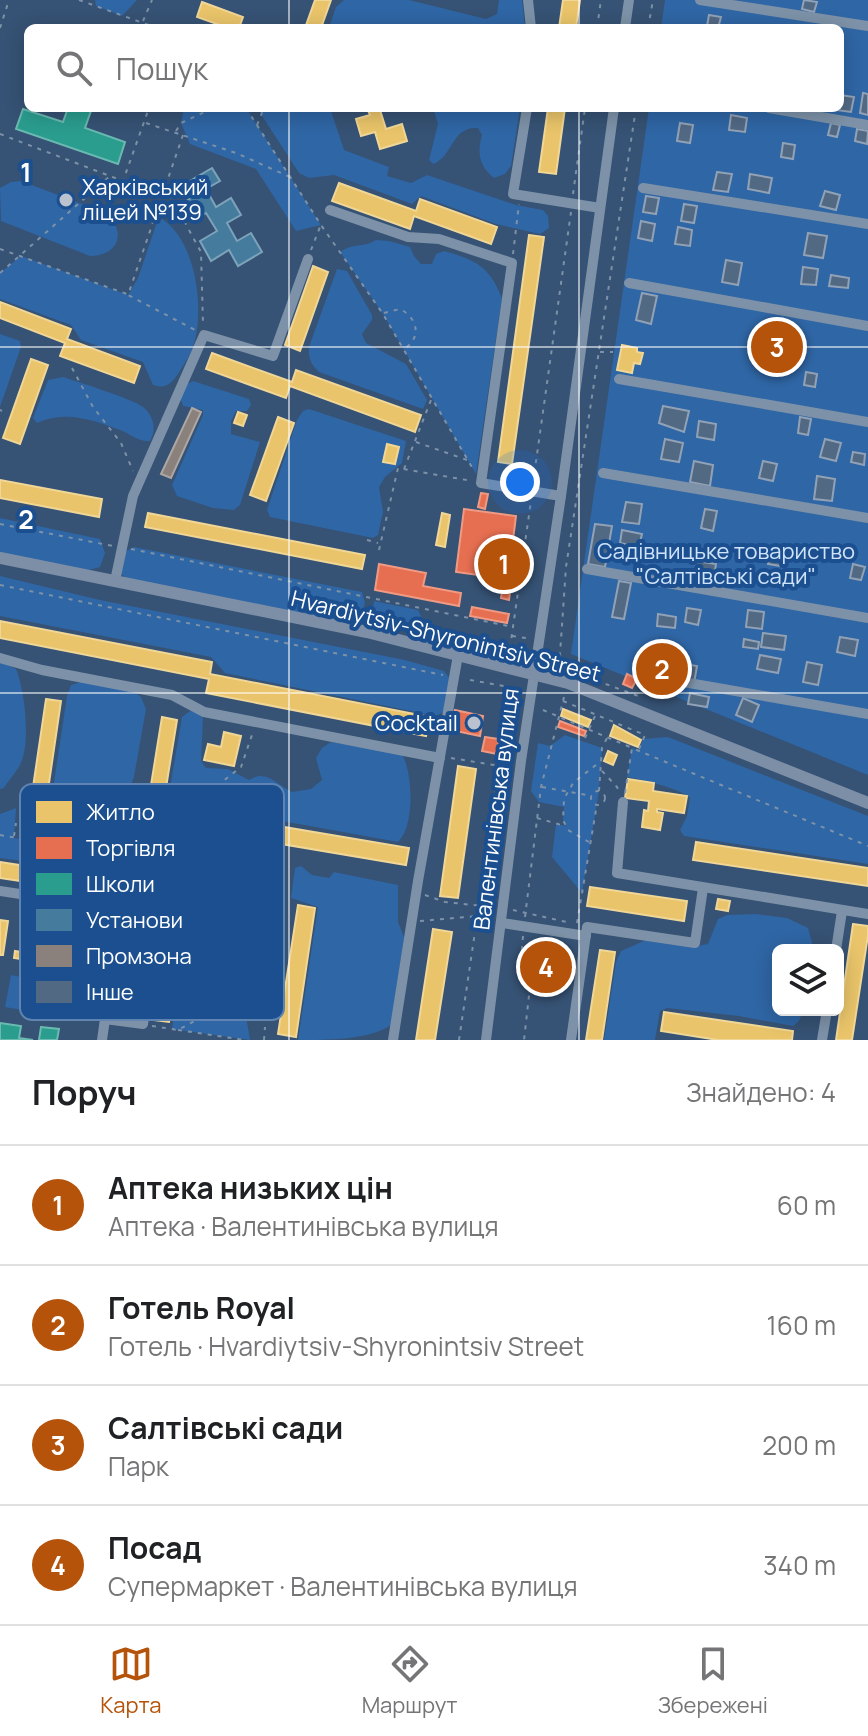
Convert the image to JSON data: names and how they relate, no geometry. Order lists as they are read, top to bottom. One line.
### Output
{"streets":{"main road":["Hvardiytsiv-Shyronintsiv Street"],"street":["Валентинівська вулиця"]},"crossings":[["Hvardiytsiv-Shyronintsiv Street","Валентинівська вулиця"]],"parks":["Садівницьке товариство \"Салтівські сади\""],"places":["Харківський ліцей №139","Cocktail"],"legend":["Житло","Торгівля","Школи","Установи","Промзона","Інше"],"page":{"search":"Пошук","pins":["3","1","2","4"],"heading":["Поруч","Знайдено: 4"],"list":[{"mark":"1","name":"Аптека низьких цін","note":"Аптека · Валентинівська вулиця","value":"60 m"},{"mark":"2","name":"Готель Royal","note":"Готель · Hvardiytsiv-Shyronintsiv Street","value":"160 m"},{"mark":"3","name":"Салтівські сади","note":"Парк","value":"200 m"},{"mark":"4","name":"Посад","note":"Супермаркет · Валентинівська вулиця","value":"340 m"}],"nav":["Карта","Маршрут","Збережені"]},"grid":{"rows":["1","2"]}}
